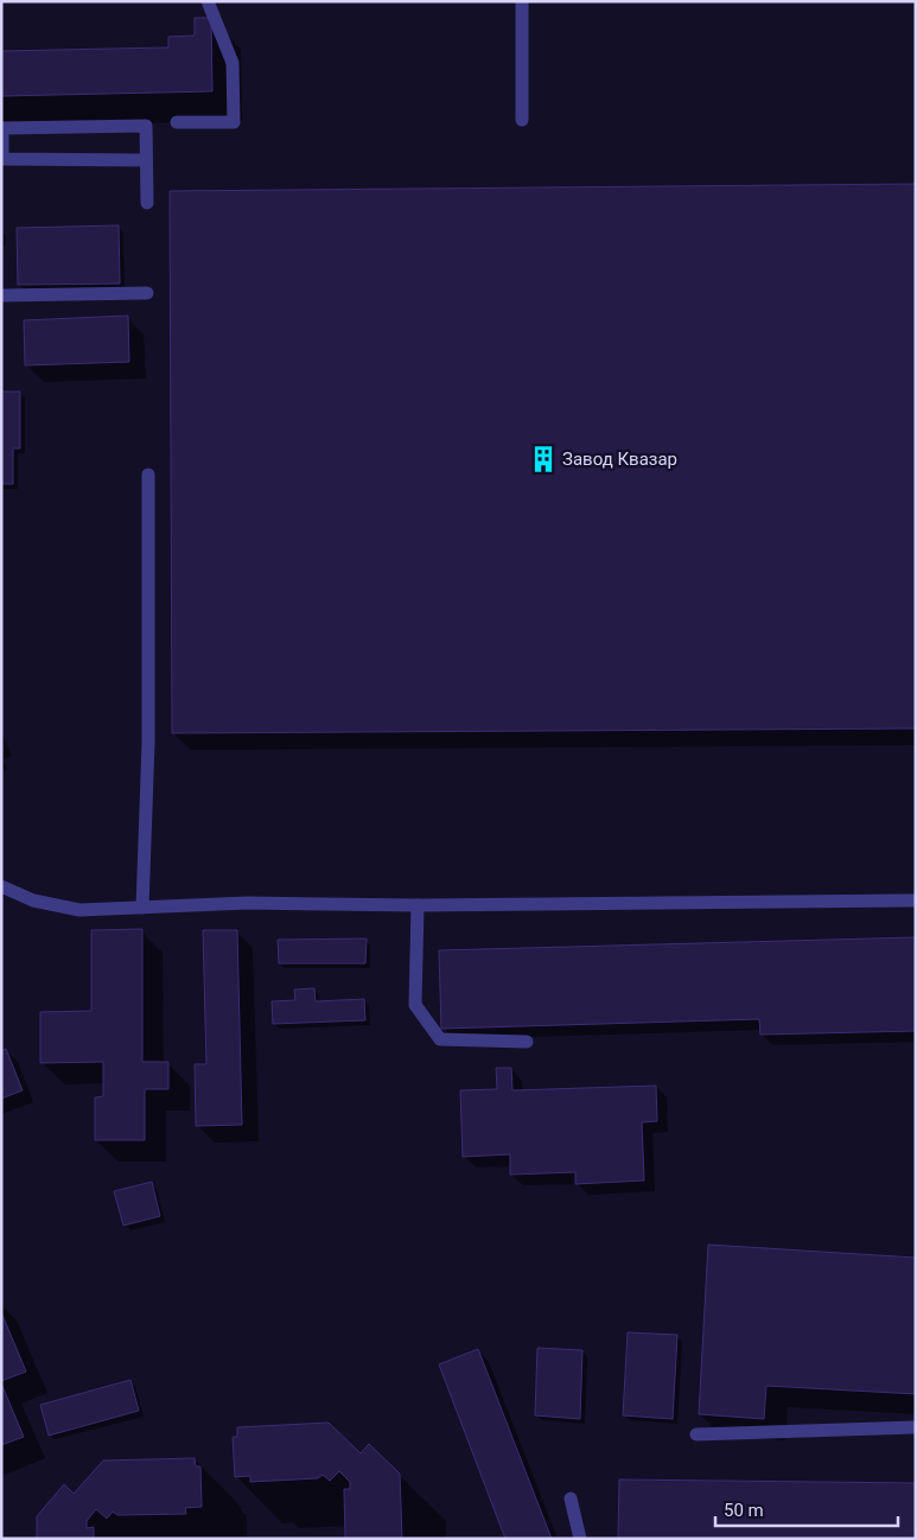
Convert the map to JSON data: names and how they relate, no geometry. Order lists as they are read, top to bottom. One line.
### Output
{"places":{"building":["Завод Квазар"]},"scale_bar":"50 m"}
